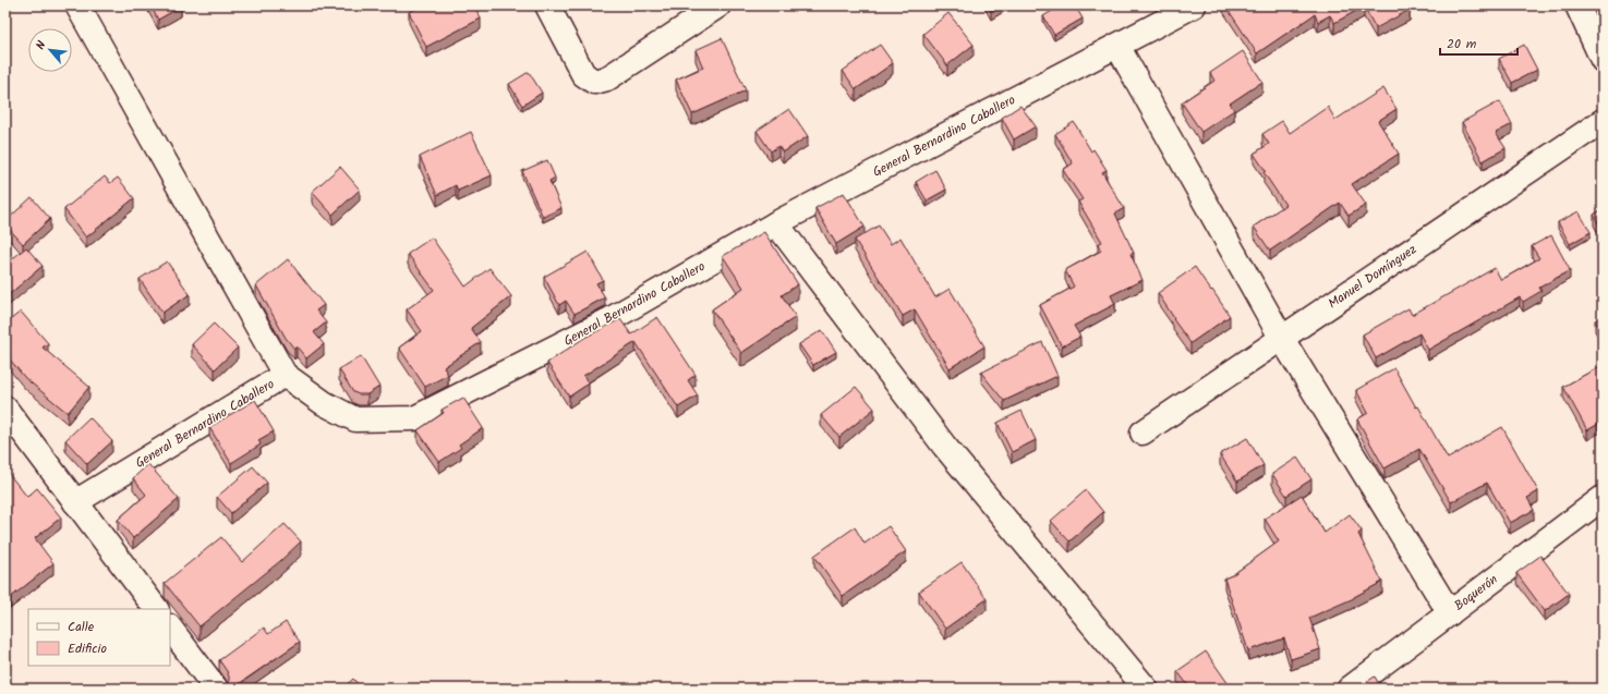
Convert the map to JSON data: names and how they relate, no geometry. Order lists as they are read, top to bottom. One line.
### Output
{"streets":{"street":["General Bernardino Caballero","Manuel Domínguez","Boquerón"]},"legend":["Calle","Edificio"],"scale_bar":"20 m","north":"top left"}
